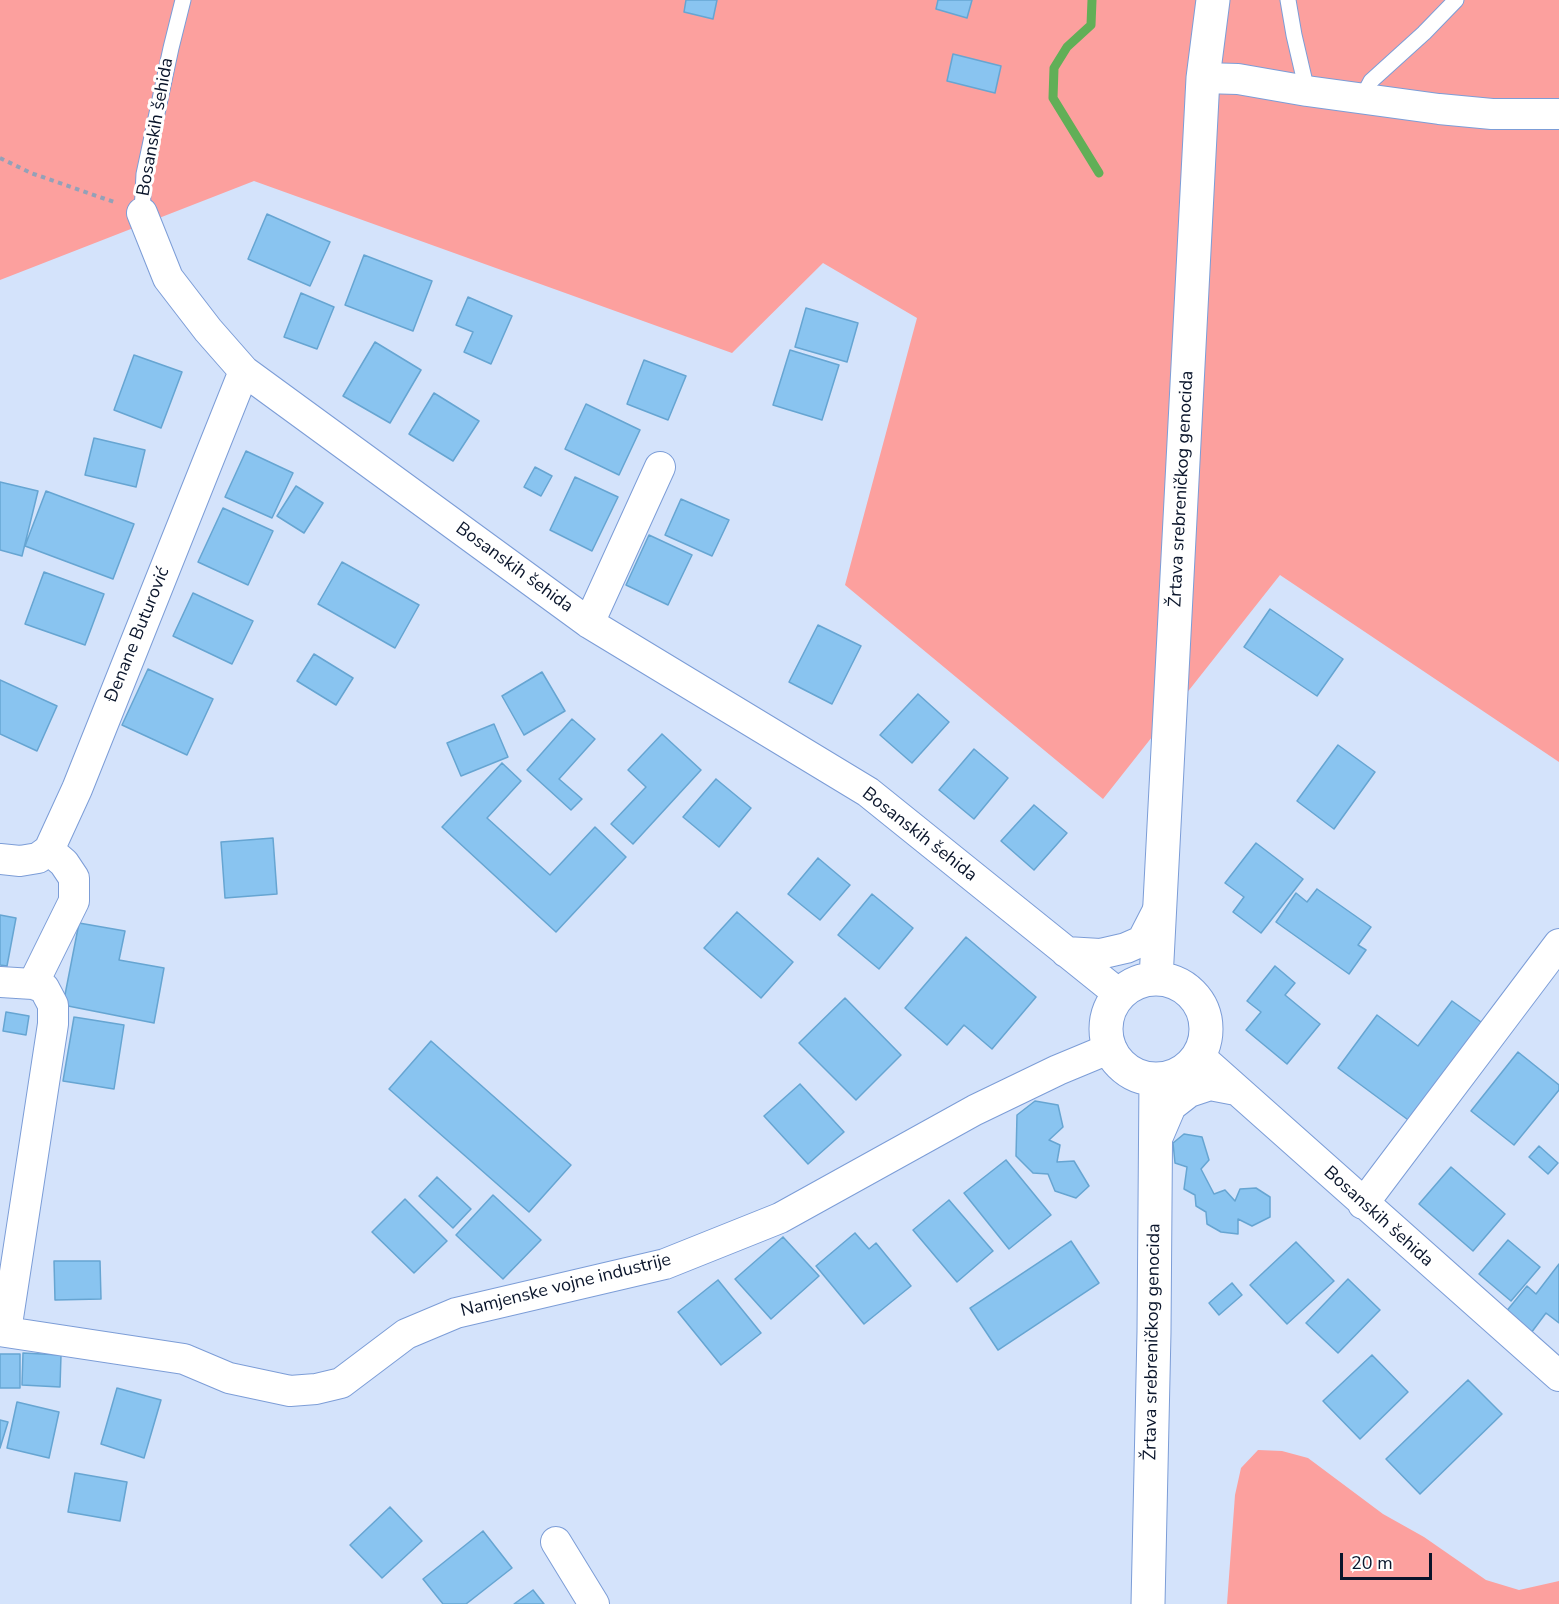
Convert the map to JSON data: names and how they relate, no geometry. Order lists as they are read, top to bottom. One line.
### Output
{"streets":{"street":["Bosanskih šehida","Žrtava srebreničkog genocida","Đenane Buturović","Namjenske vojne industrije"]},"crossings":[["Bosanskih šehida","Žrtava srebreničkog genocida"],["Bosanskih šehida","Đenane Buturović"],["Bosanskih šehida","Namjenske vojne industrije"],["Žrtava srebreničkog genocida","Namjenske vojne industrije"]],"scale_bar":"20 m"}
